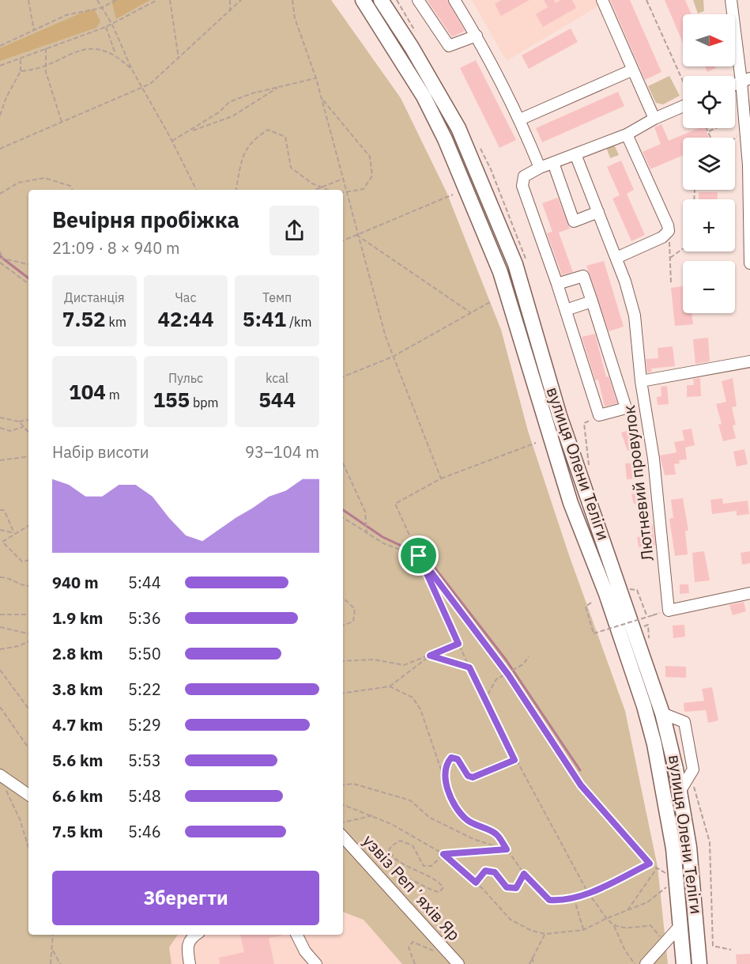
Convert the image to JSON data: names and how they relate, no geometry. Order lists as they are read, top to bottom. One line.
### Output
{"streets":{"main road":["вулиця Олени Теліги"],"street":["Лютневий провулок","узвіз Репʼяхів Яр"]},"north":"right","page":{"map_buttons":["+","−"],"heading":["Вечірня пробіжка","21:09 · 8 × 940 m"],"stats":[["Дистанція","7.52 km"],["Час","42:44"],["Темп","5:41 /km"],["104 m"],["Пульс","155 bpm"],["kcal","544"]],"chart":["Набір висоти","93–104 m"],"list":[{"name":"940 m","note":"5:44"},{"name":"1.9 km","note":"5:36"},{"name":"2.8 km","note":"5:50"},{"name":"3.8 km","note":"5:22"},{"name":"4.7 km","note":"5:29"},{"name":"5.6 km","note":"5:53"},{"name":"6.6 km","note":"5:48"},{"name":"7.5 km","note":"5:46"}],"buttons":"Зберегти"}}
